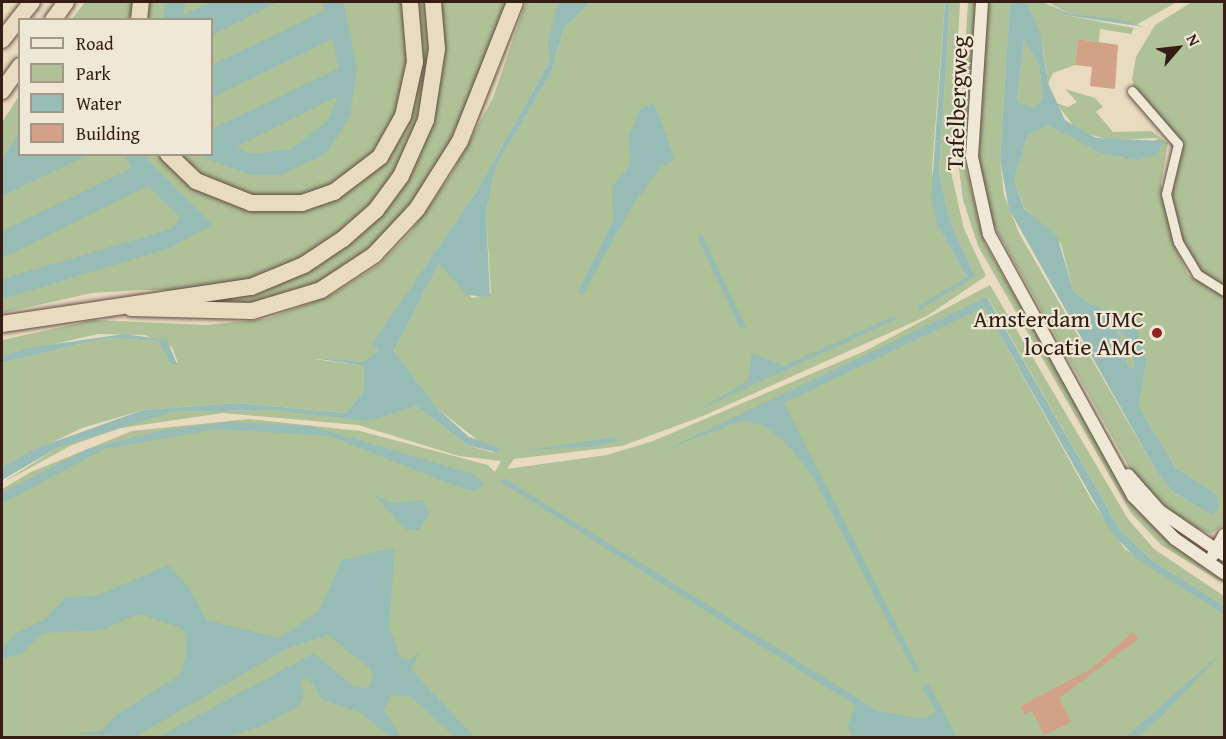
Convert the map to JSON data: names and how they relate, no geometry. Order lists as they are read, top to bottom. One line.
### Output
{"streets":{"street":["Tafelbergweg"]},"places":["Amsterdam UMC locatie AMC"],"legend":["Road","Park","Water","Building"],"north":"top right"}
